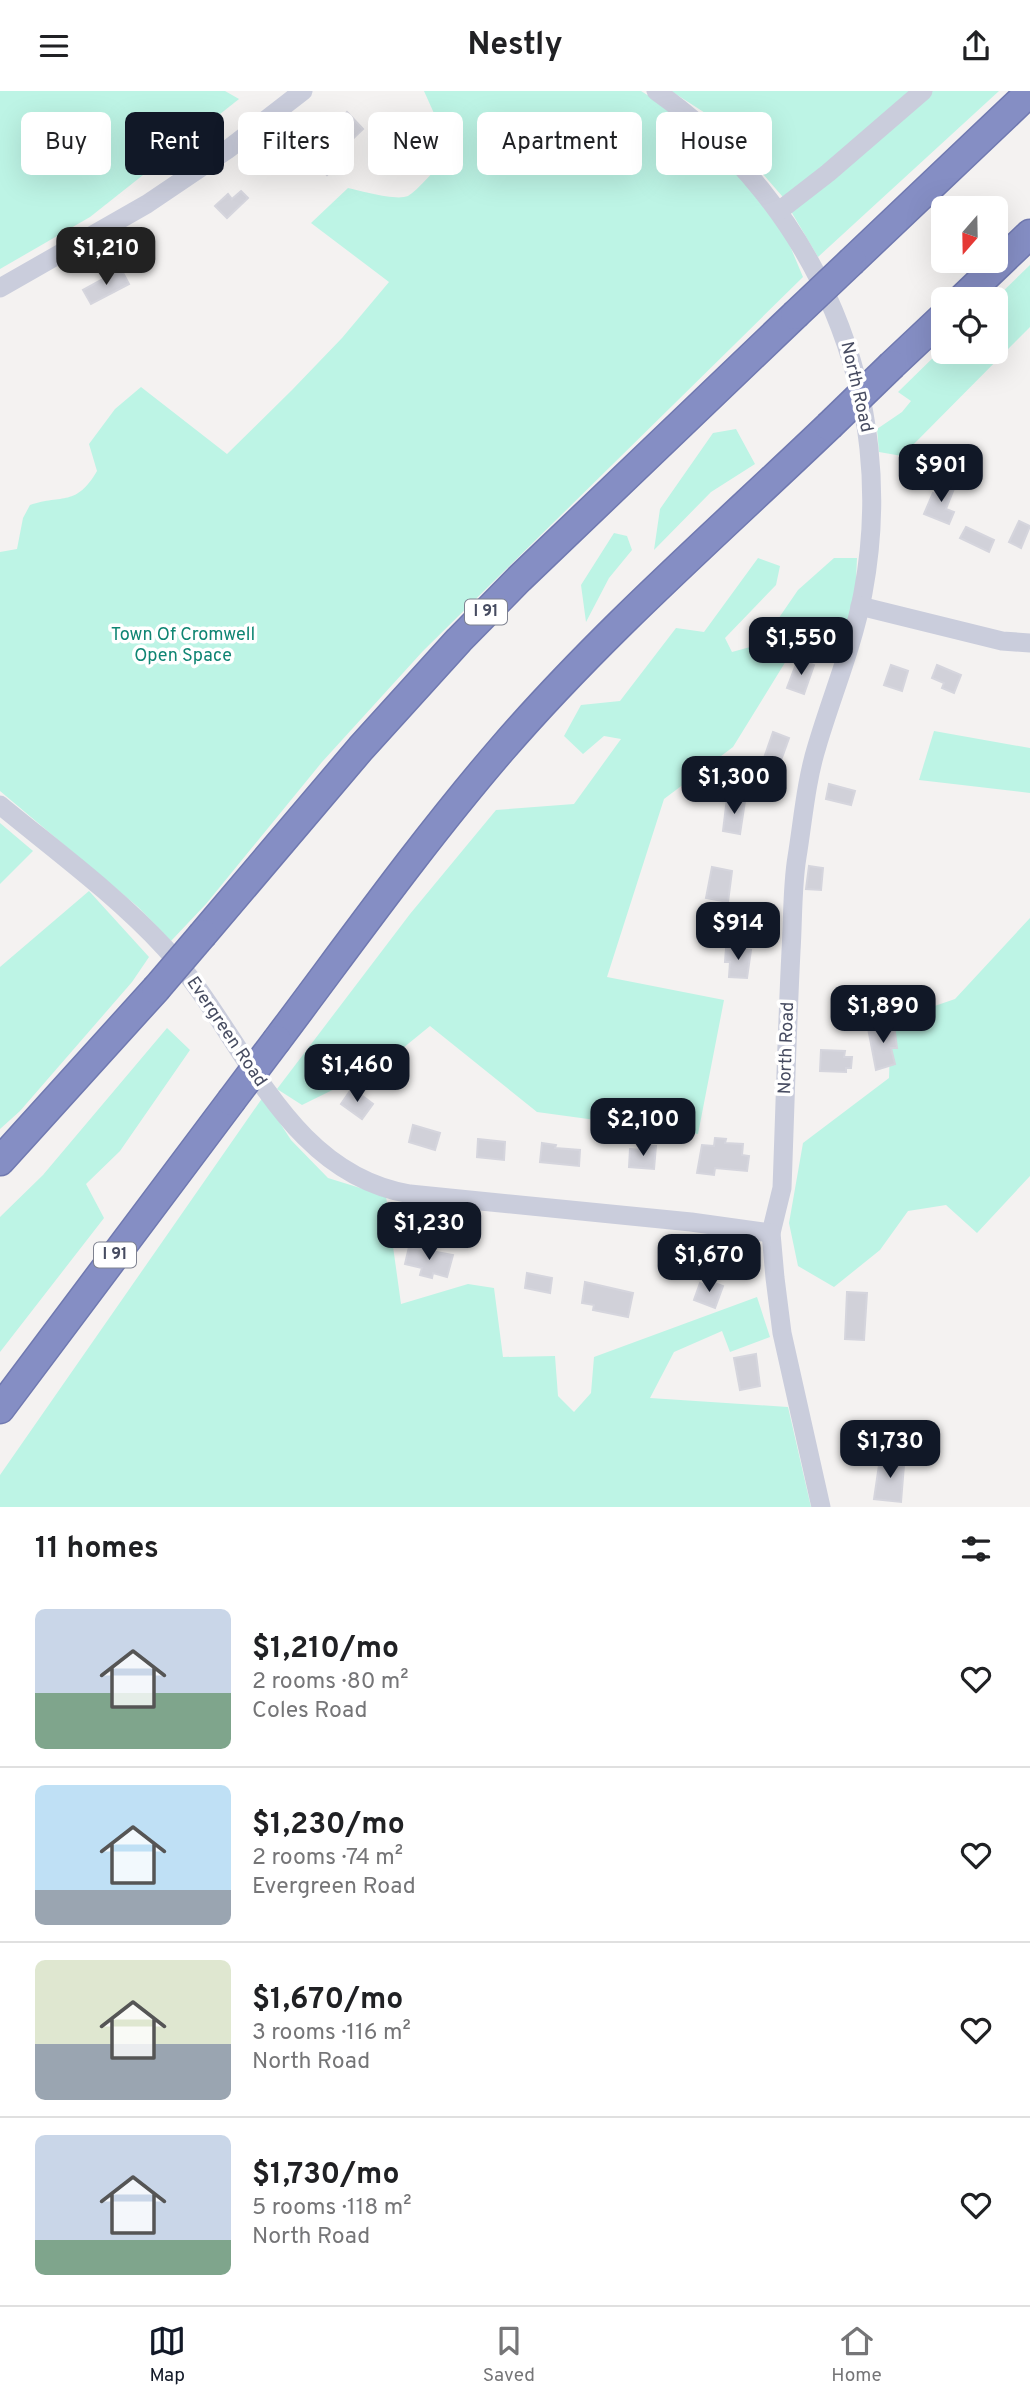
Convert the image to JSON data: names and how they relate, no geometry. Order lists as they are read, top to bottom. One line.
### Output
{"streets":{"highway":["I 91"],"street":["North Road","Evergreen Road"]},"crossings":[["North Road","Evergreen Road"]],"parks":["Town Of Cromwell Open Space"],"north":"bottom","page":{"header":"Nestly","chip":["Buy","Rent","Filters","New","Apartment","House"],"price":["$1,210","$901","$1,550","$1,300","$914","$1,890","$1,460","$2,100","$1,230","$1,670","$1,730"],"heading":"11 homes","list":[{"name":"$1,210/mo","note":"2 rooms · 80 m² · Coles Road"},{"name":"$1,230/mo","note":"2 rooms · 74 m² · Evergreen Road"},{"name":"$1,670/mo","note":"3 rooms · 116 m² · North Road"},{"name":"$1,730/mo","note":"5 rooms · 118 m² · North Road"}],"tabs":["Map","Saved","Home"]}}
